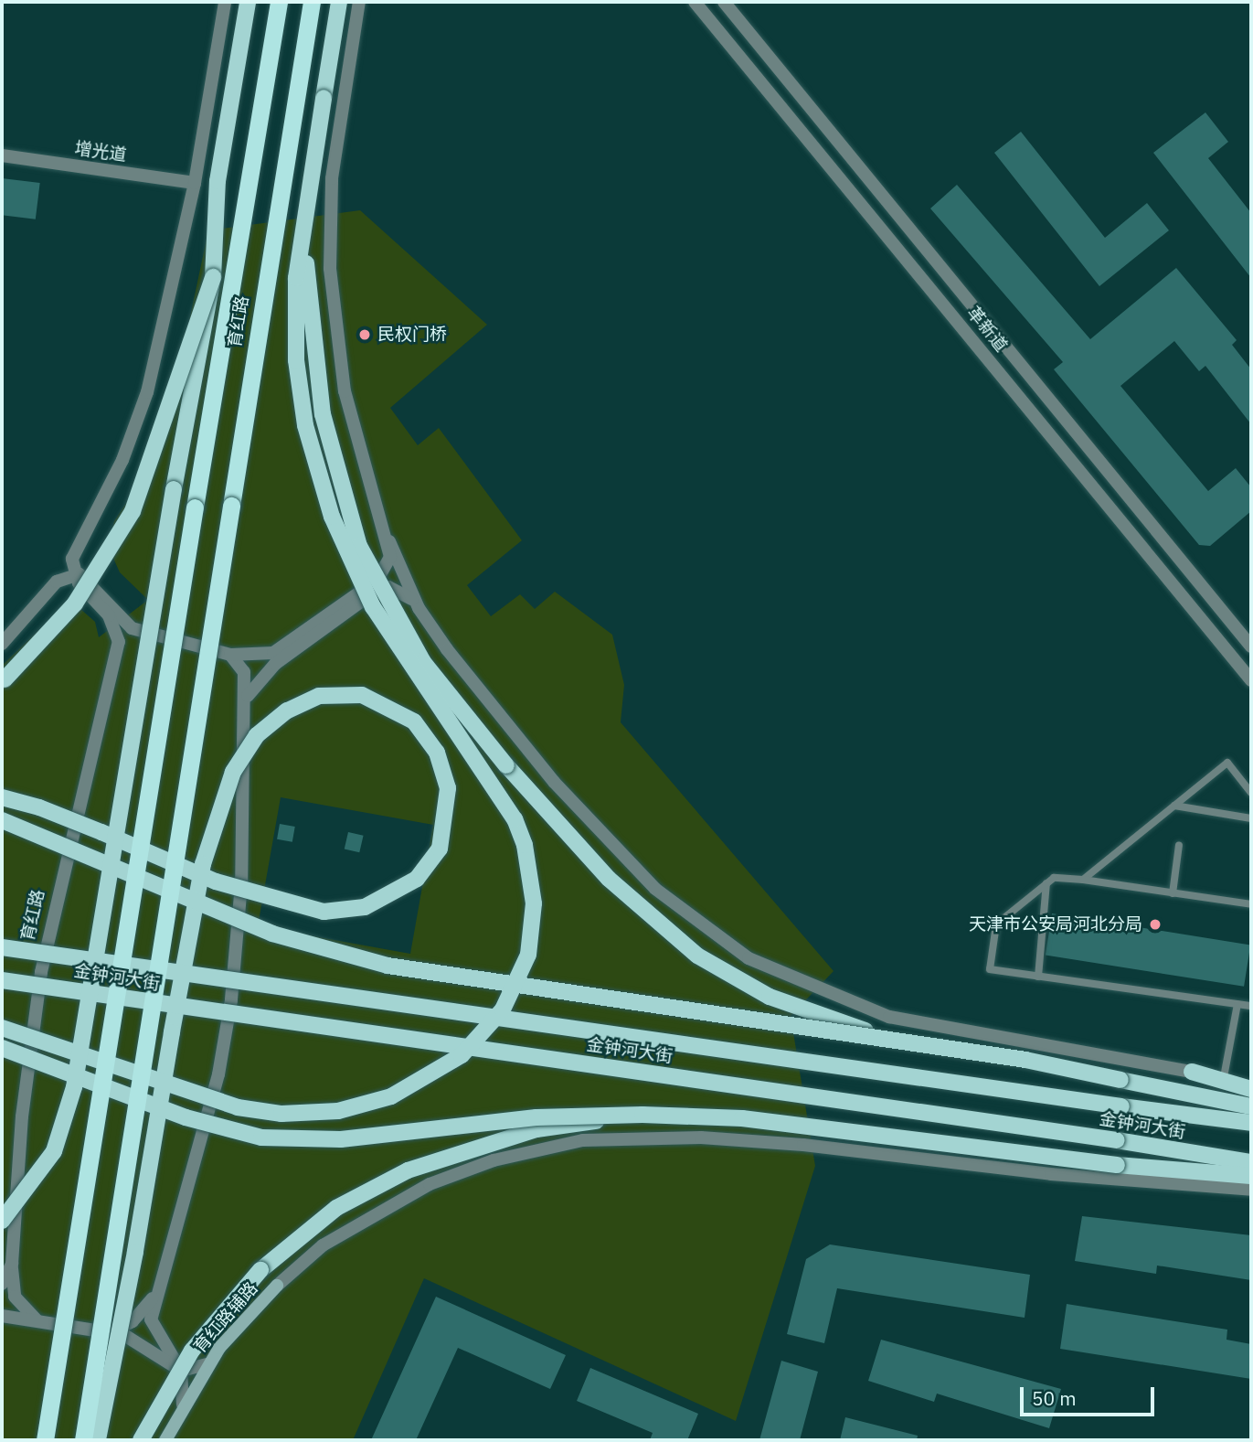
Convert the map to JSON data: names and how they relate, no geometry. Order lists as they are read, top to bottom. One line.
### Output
{"streets":{"highway":["育红路"],"main road":["金钟河大街","育红路辅路"],"street":["增光道","革新道"]},"places":["民权门桥","天津市公安局河北分局"],"scale_bar":"50 m"}
